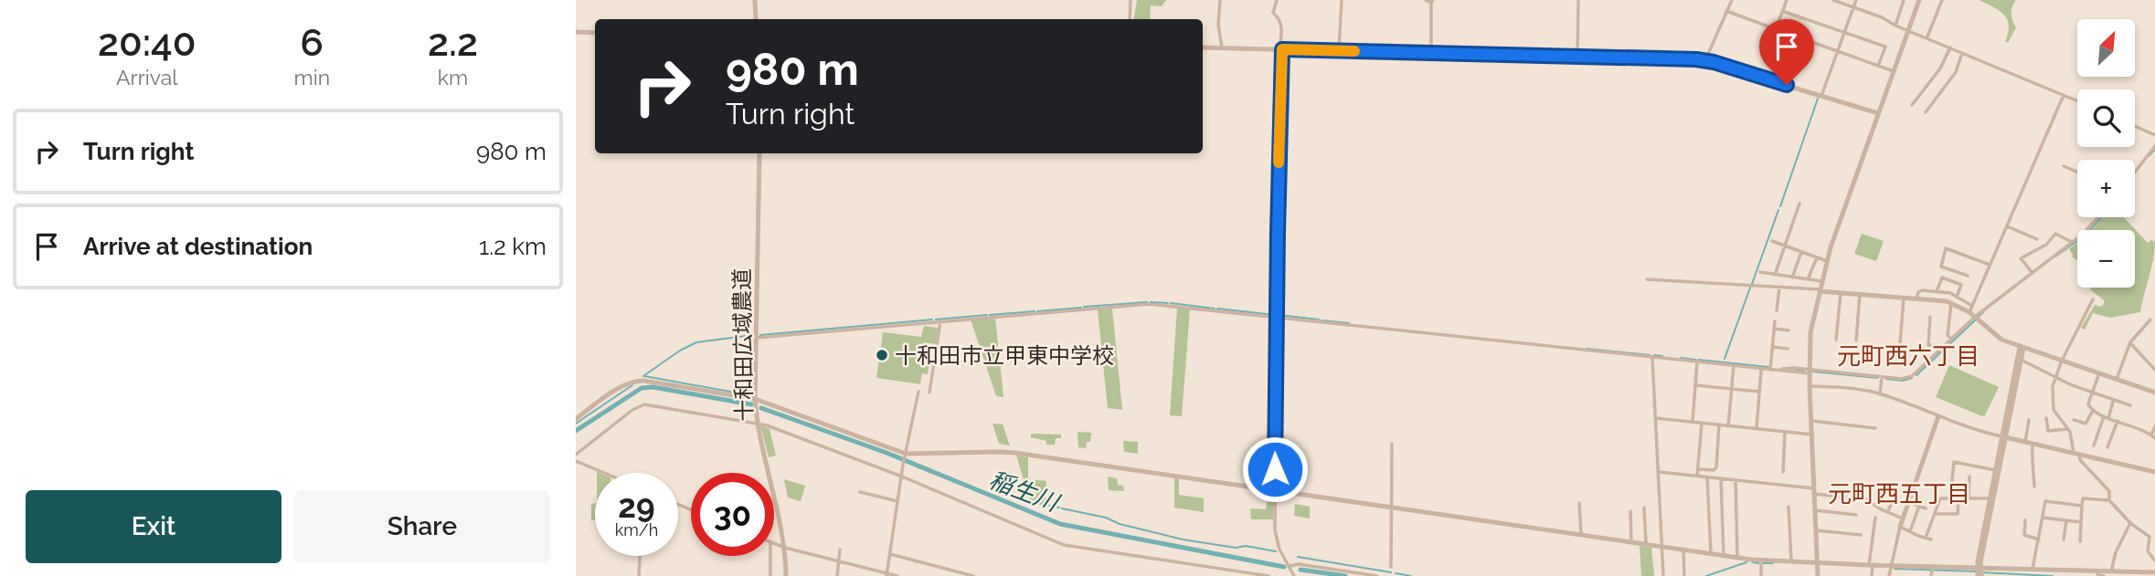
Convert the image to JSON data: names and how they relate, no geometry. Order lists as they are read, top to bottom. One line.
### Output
{"streets":{"street":["十和田広域農道"]},"districts":["元町西六丁目","元町西五丁目"],"water":["稲生川"],"places":["十和田市立甲東中学校"],"north":"top right","page":{"eta":["20:40","Arrival","6","min","2.2","km"],"map_buttons":["+","−"],"turn":["980 m","Turn right"],"list":[{"name":"Turn right","value":"980 m"},{"name":"Arrive at destination","value":"1.2 km"}],"speed":"29 km/h","limit":"30","buttons":["Exit","Share"]}}
